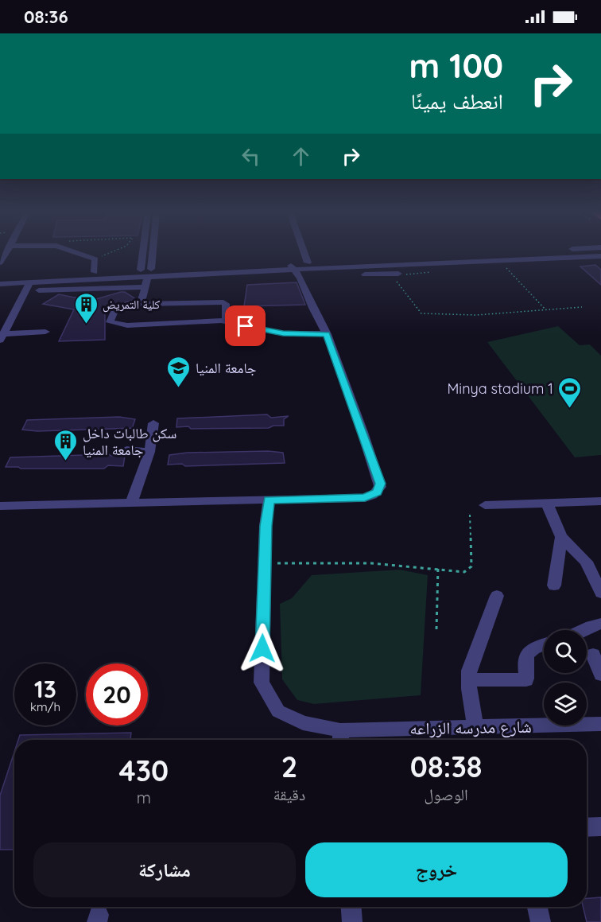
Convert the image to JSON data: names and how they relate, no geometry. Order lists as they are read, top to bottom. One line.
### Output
{"streets":{"street":["شارع مدرسه الزراعه"]},"places":{"building":["كلية التمريض","سكن طالبات داخل جامعة المنيا"],"school or university":["جامعة المنيا"],"sports":["Minya stadium 1"]},"page":{"status":"08:36","turn":["100 m","انعطف يمينًا"],"speed":"13 km/h","limit":"20","eta":["08:38","الوصول","2","دقيقة","430","m"],"buttons":["خروج","مشاركة"]}}
